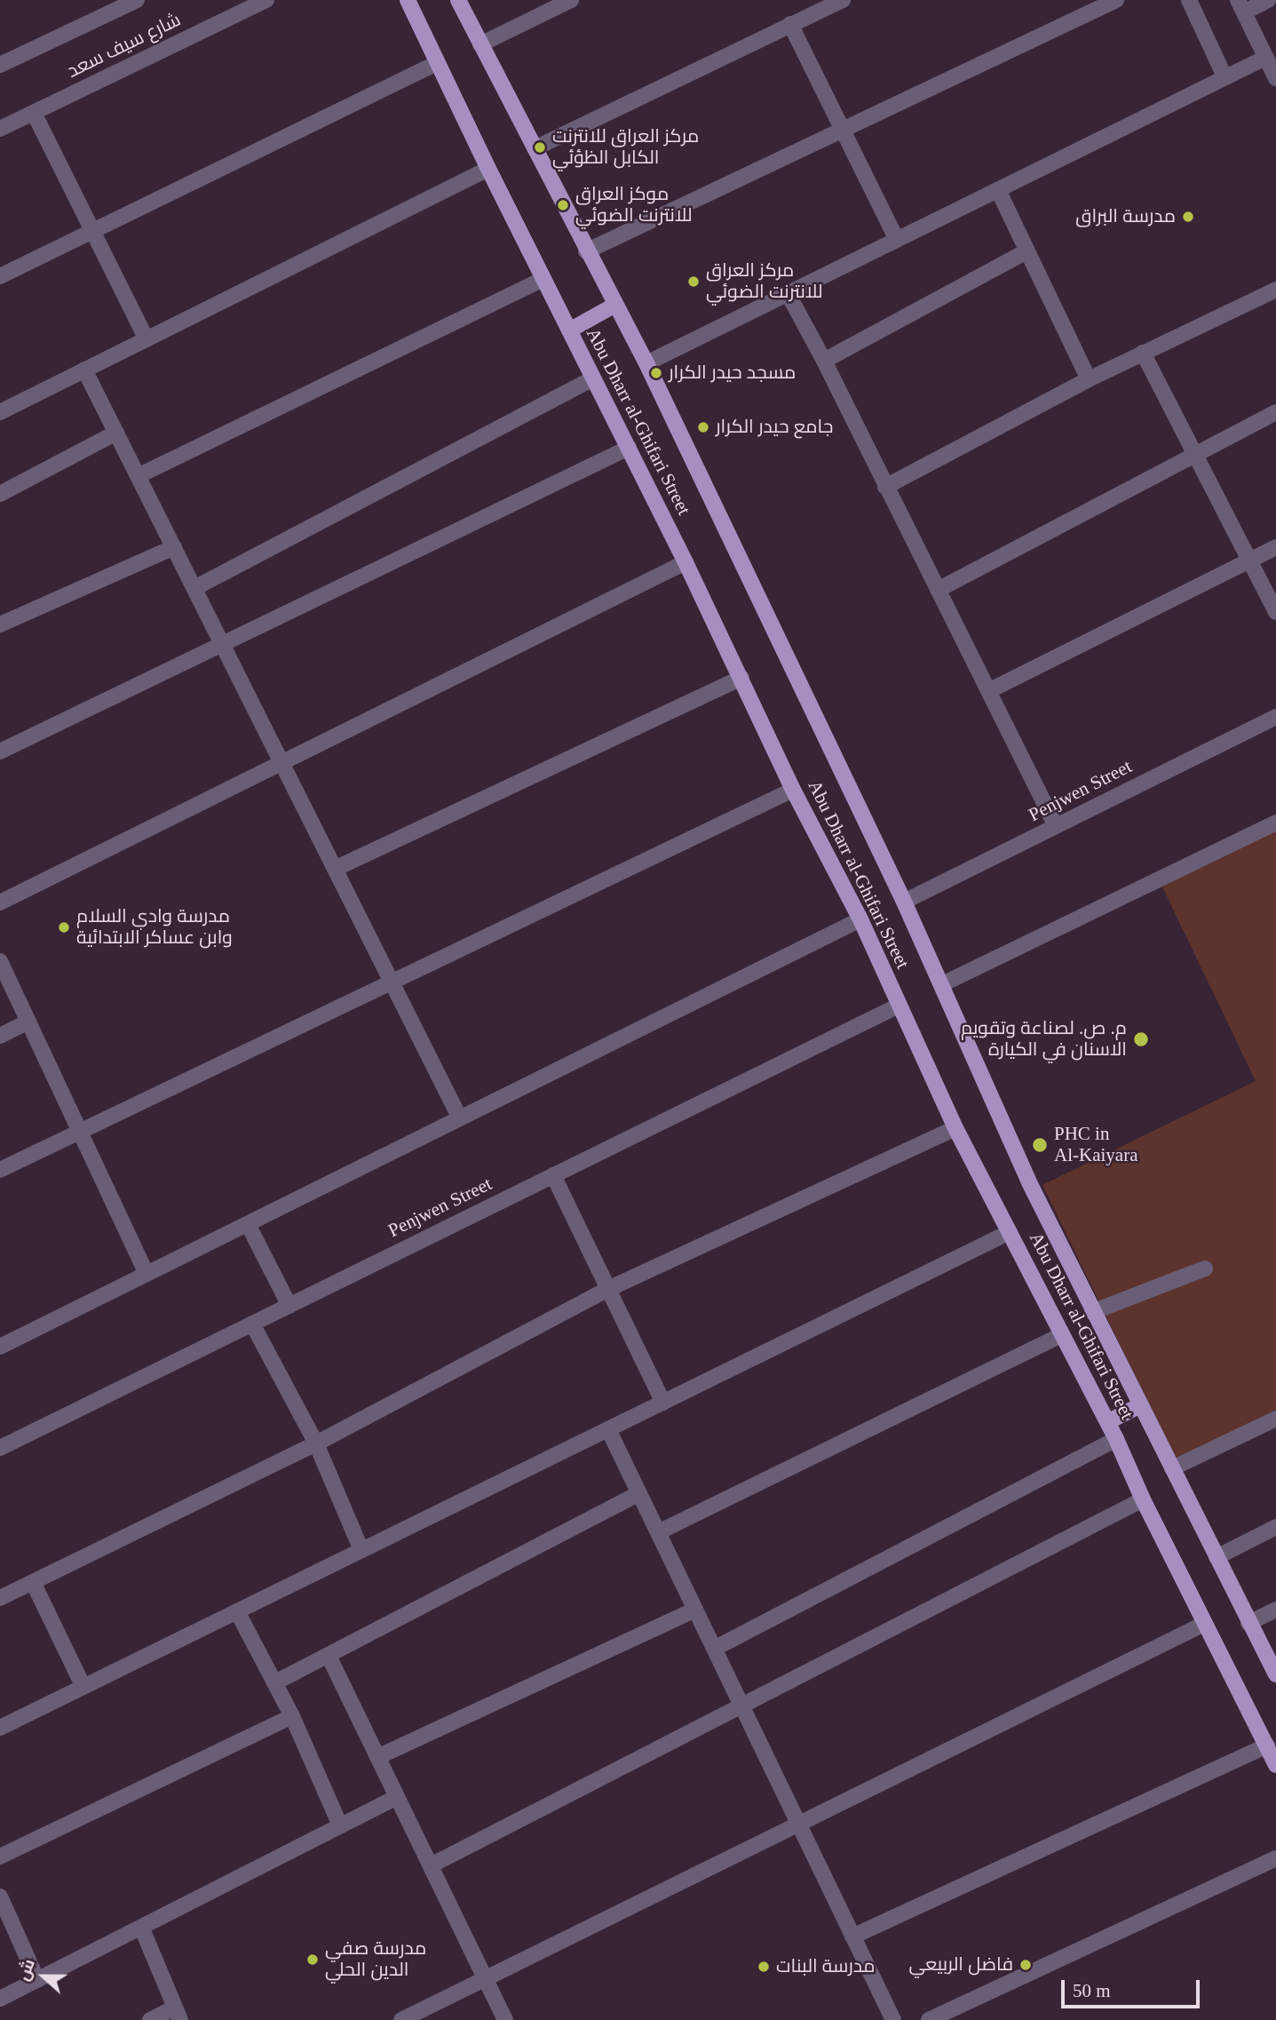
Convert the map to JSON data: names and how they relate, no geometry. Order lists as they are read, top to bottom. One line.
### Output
{"streets":{"main road":["Abu Dharr al-Ghifari Street"],"street":["شارع سيف سعد","Penjwen Street"]},"crossings":[["Abu Dharr al-Ghifari Street","Penjwen Street"]],"places":["مركز العراق للانترنت الكابل الظؤئي","موكز العراق للانترنت الضوئي","مدرسة البراق","مركز العراق للانترنت الضوئي","مسجد حيدر الكرار","جامع حيدر الكرار","مدرسة وادي السلام وابن عساكر الابتدائية","م. ص. لصناعة وتقويم الاسنان في الكيارة","PHC in Al-Kaiyara","مدرسة صفي الدين الحلي","فاضل الربيعي","مدرسة البنات"],"scale_bar":"50 m","north":"left"}
